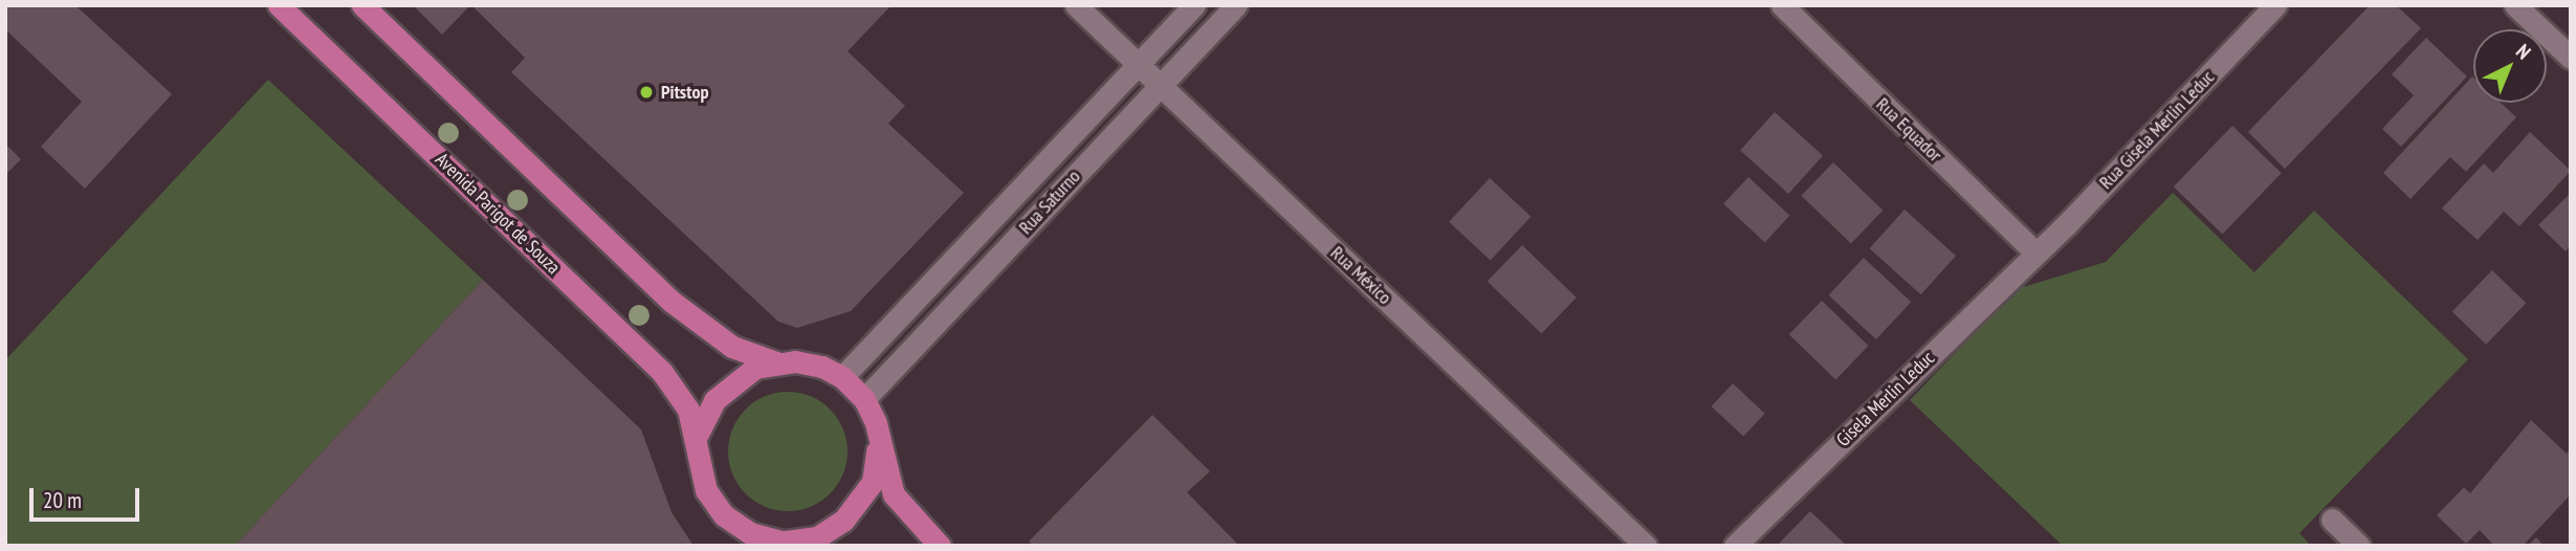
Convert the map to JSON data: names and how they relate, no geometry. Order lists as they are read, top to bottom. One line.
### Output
{"streets":{"main road":["Avenida Parigot de Souza"],"street":["Rua Equador","Rua Gisela Merlin Leduc","Rua Saturno","Rua México","Gisela Merlin Leduc"]},"crossings":[["Rua Equador","Rua Gisela Merlin Leduc"],["Rua Equador","Gisela Merlin Leduc"],["Rua Gisela Merlin Leduc","Gisela Merlin Leduc"],["Rua Saturno","Avenida Parigot de Souza"],["Rua Saturno","Rua México"]],"places":["Pitstop"],"scale_bar":"20 m","north":"top right"}
